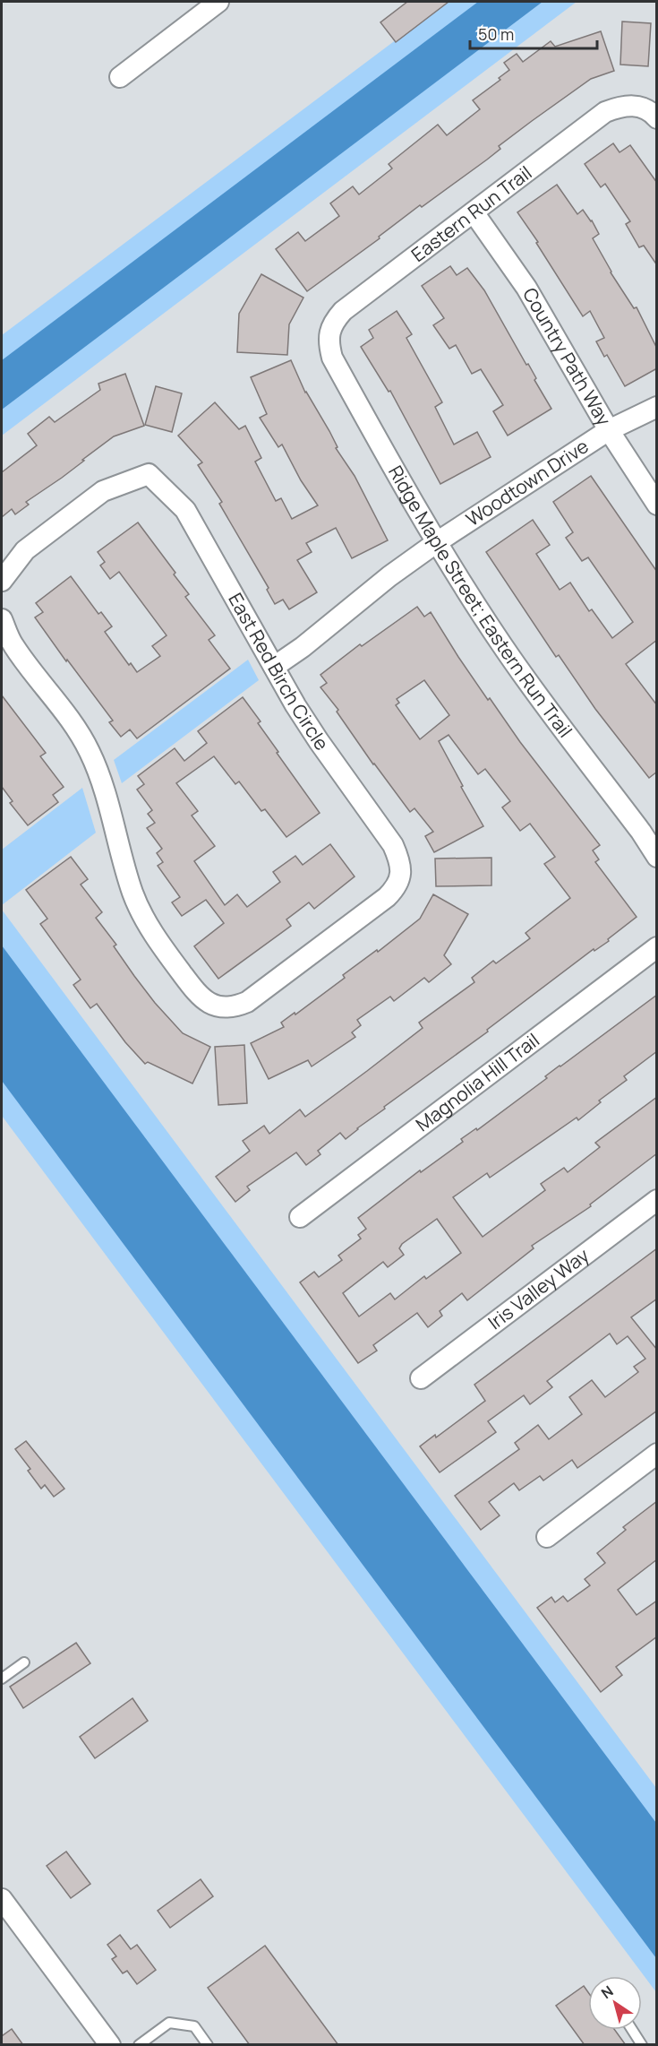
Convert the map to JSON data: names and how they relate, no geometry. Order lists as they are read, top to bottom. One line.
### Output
{"streets":{"street":["Eastern Run Trail","Country Path Way","Woodtown Drive","Ridge Maple Street; Eastern Run Trail","East Red Birch Circle","Magnolia Hill Trail","Iris Valley Way"]},"crossings":[["Eastern Run Trail","Country Path Way"],["Eastern Run Trail","Ridge Maple Street; Eastern Run Trail"],["Country Path Way","Woodtown Drive"],["Woodtown Drive","Ridge Maple Street; Eastern Run Trail"],["Woodtown Drive","East Red Birch Circle"]],"scale_bar":"50 m","north":"top left"}
